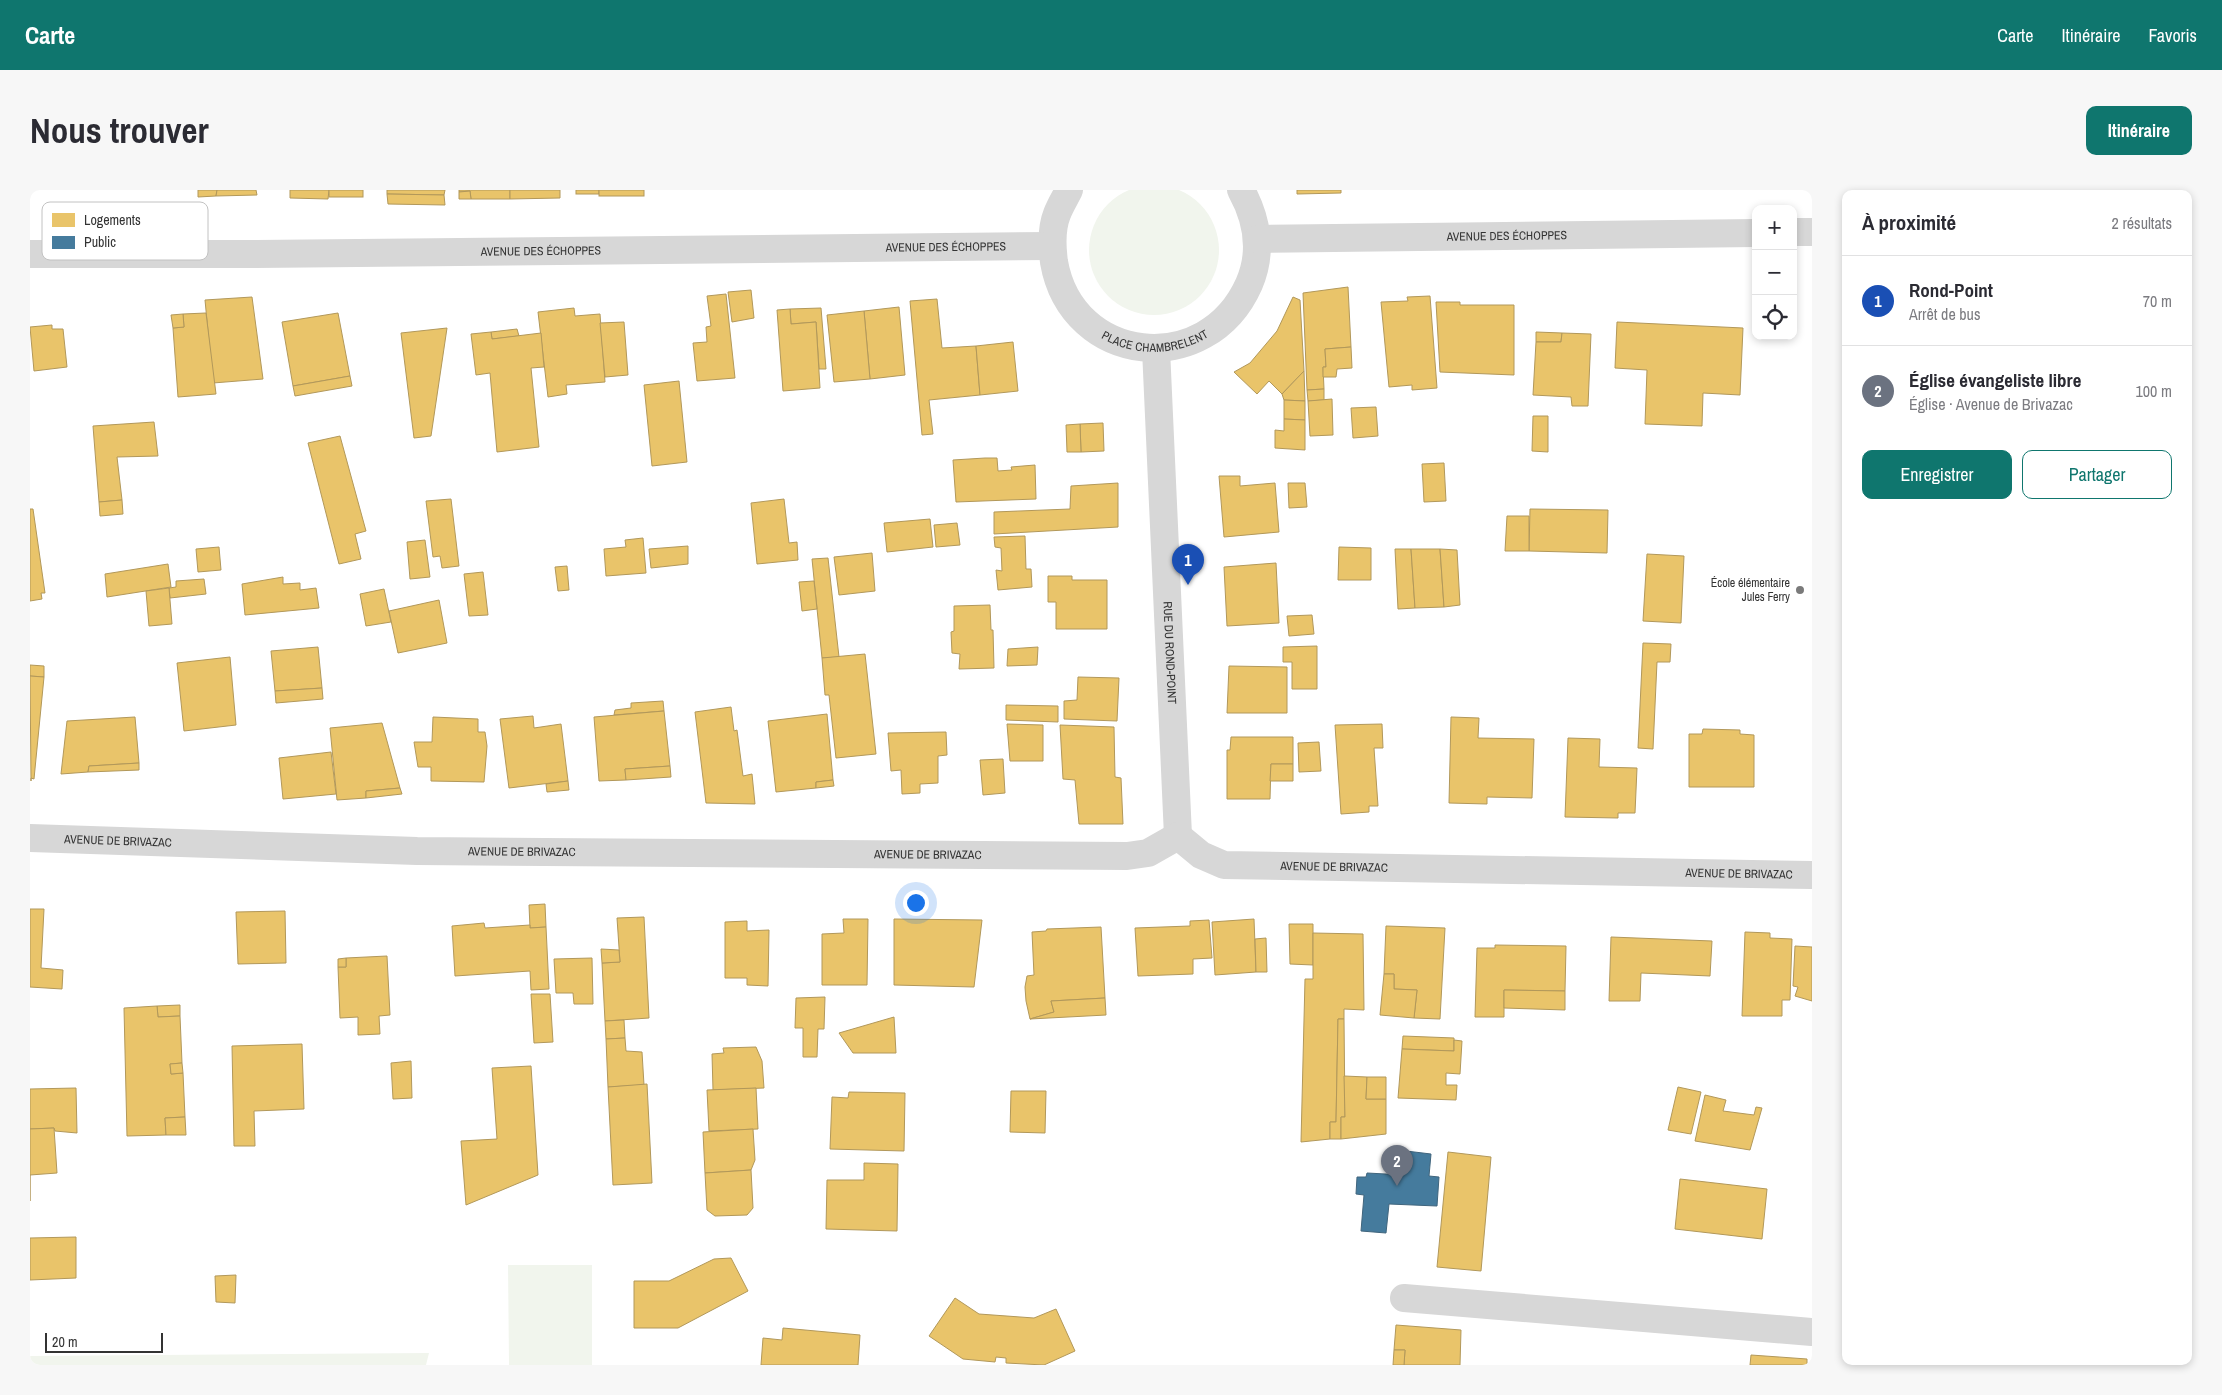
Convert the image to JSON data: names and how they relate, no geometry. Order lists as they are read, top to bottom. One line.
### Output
{"streets":{"street":["AVENUE DES ÉCHOPPES","PLACE CHAMBRELENT","RUE DU ROND-POINT","AVENUE DE BRIVAZAC"]},"crossings":[["AVENUE DES ÉCHOPPES","PLACE CHAMBRELENT"],["PLACE CHAMBRELENT","RUE DU ROND-POINT"],["RUE DU ROND-POINT","AVENUE DE BRIVAZAC"]],"places":["École élémentaire Jules Ferry"],"legend":["Logements","Public"],"scale_bar":"20 m","page":{"header":"Carte","nav":["Carte","Itinéraire","Favoris"],"buttons":["Itinéraire",["Enregistrer","Partager"]],"title":"Nous trouver","heading":["À proximité","2 résultats"],"map_buttons":["+","−"],"list":[{"mark":"1","name":"Rond-Point","note":"Arrêt de bus","value":"70 m"},{"mark":"2","name":"Église évangeliste libre","note":"Église · Avenue de Brivazac","value":"100 m"}],"pins":["1","2"],"scale":"20 m"}}
